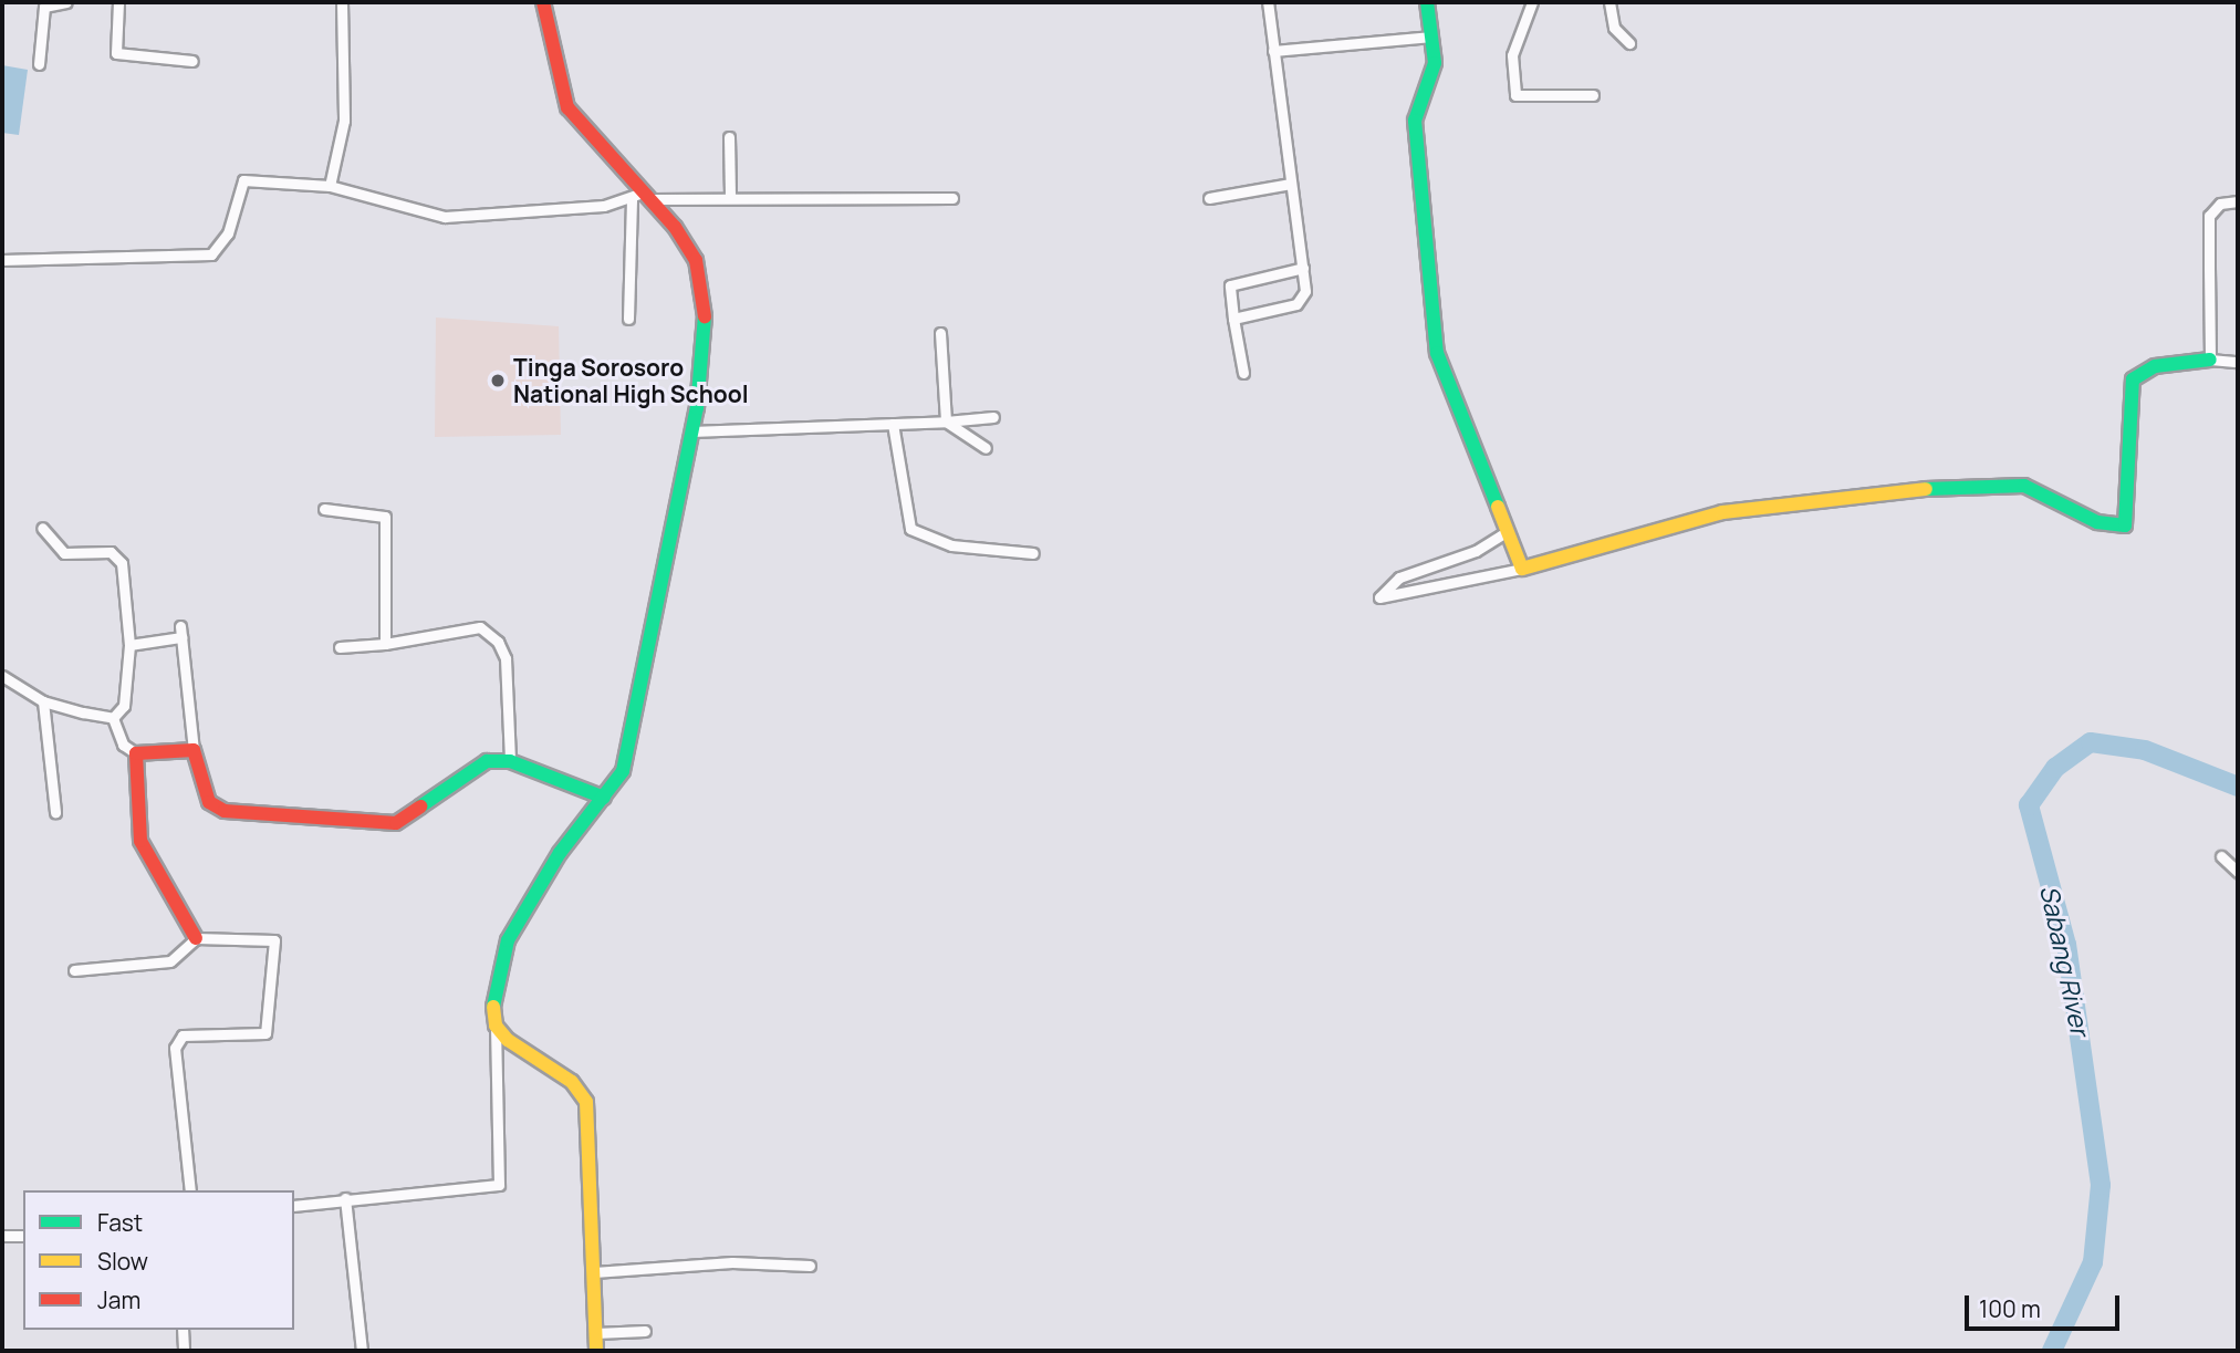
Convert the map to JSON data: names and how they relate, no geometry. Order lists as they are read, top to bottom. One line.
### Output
{"water":["Sabang River"],"places":["Tinga Sorosoro National High School"],"legend":["Fast","Slow","Jam"],"scale_bar":"100 m"}
